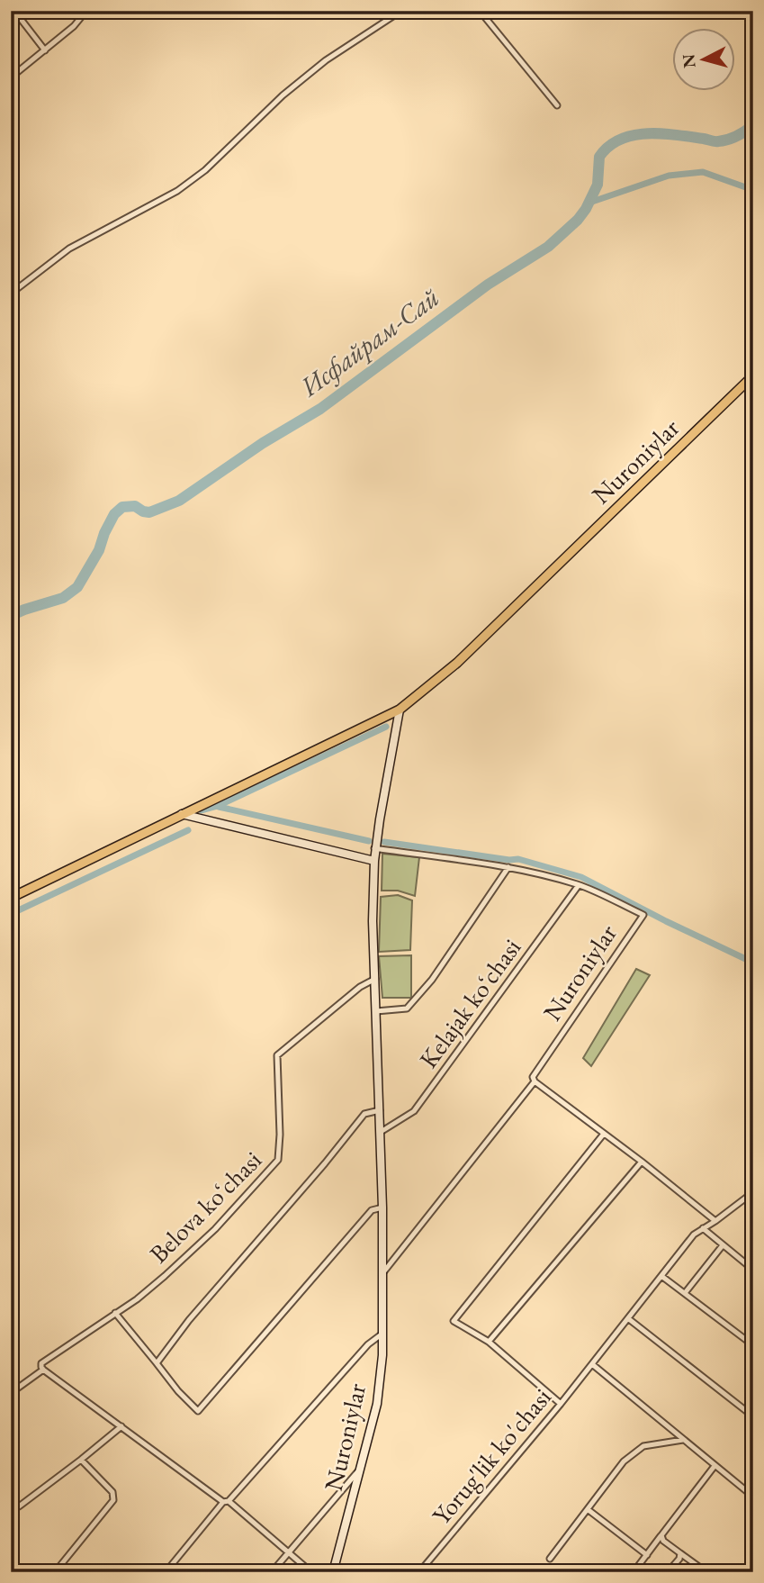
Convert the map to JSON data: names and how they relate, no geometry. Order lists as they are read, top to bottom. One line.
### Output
{"streets":{"main road":["Nuroniylar"],"street":["Kelajak koʻchasi","Belova koʻchasi","Yorug'lik ko'chasi"]},"crossings":[["Nuroniylar","Kelajak koʻchasi"],["Nuroniylar","Belova koʻchasi"]],"water":["Исфайрам-Сай"],"north":"left"}
